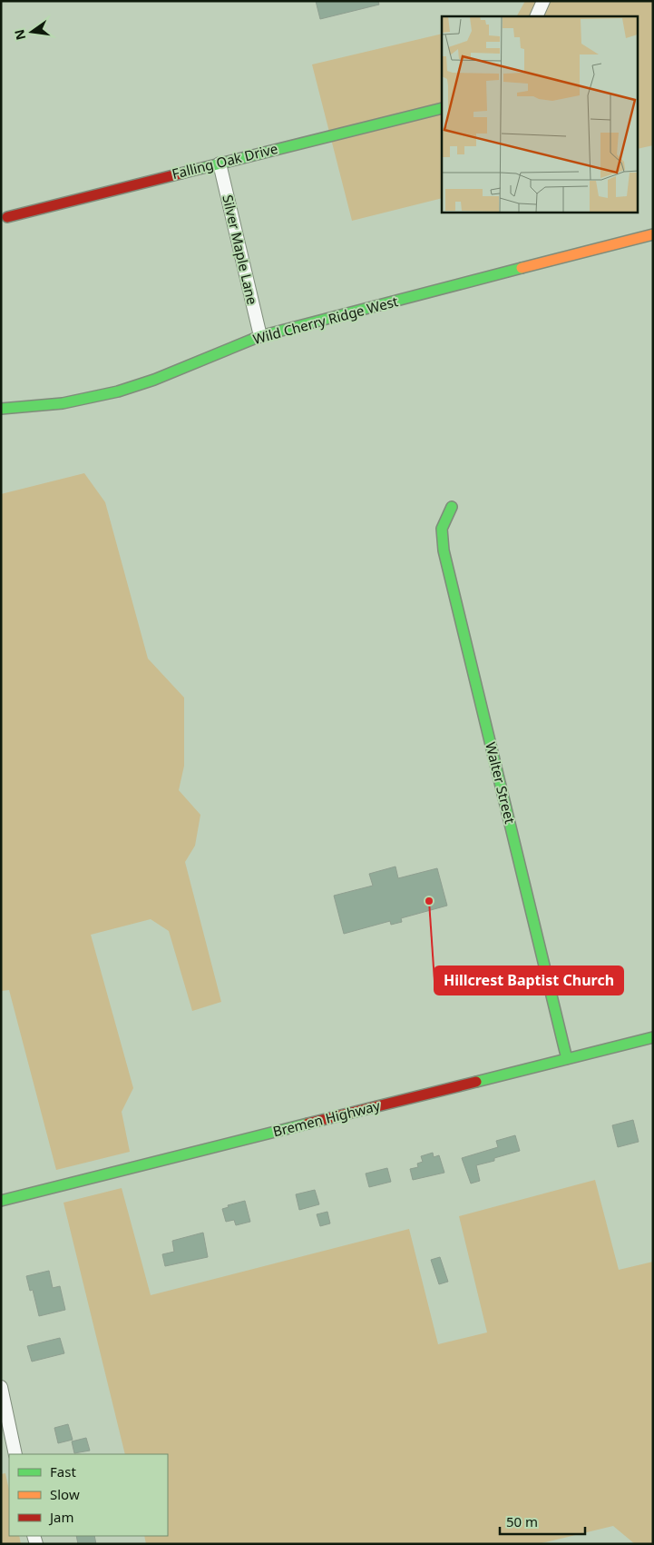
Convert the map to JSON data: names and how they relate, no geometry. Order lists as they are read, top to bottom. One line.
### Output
{"streets":{"street":["Falling Oak Drive","Silver Maple Lane","Wild Cherry Ridge West","Walter Street","Bremen Highway"]},"crossings":[["Falling Oak Drive","Silver Maple Lane"],["Silver Maple Lane","Wild Cherry Ridge West"],["Walter Street","Bremen Highway"]],"places":["Hillcrest Baptist Church"],"legend":["Fast","Slow","Jam"],"scale_bar":"50 m","north":"left"}
